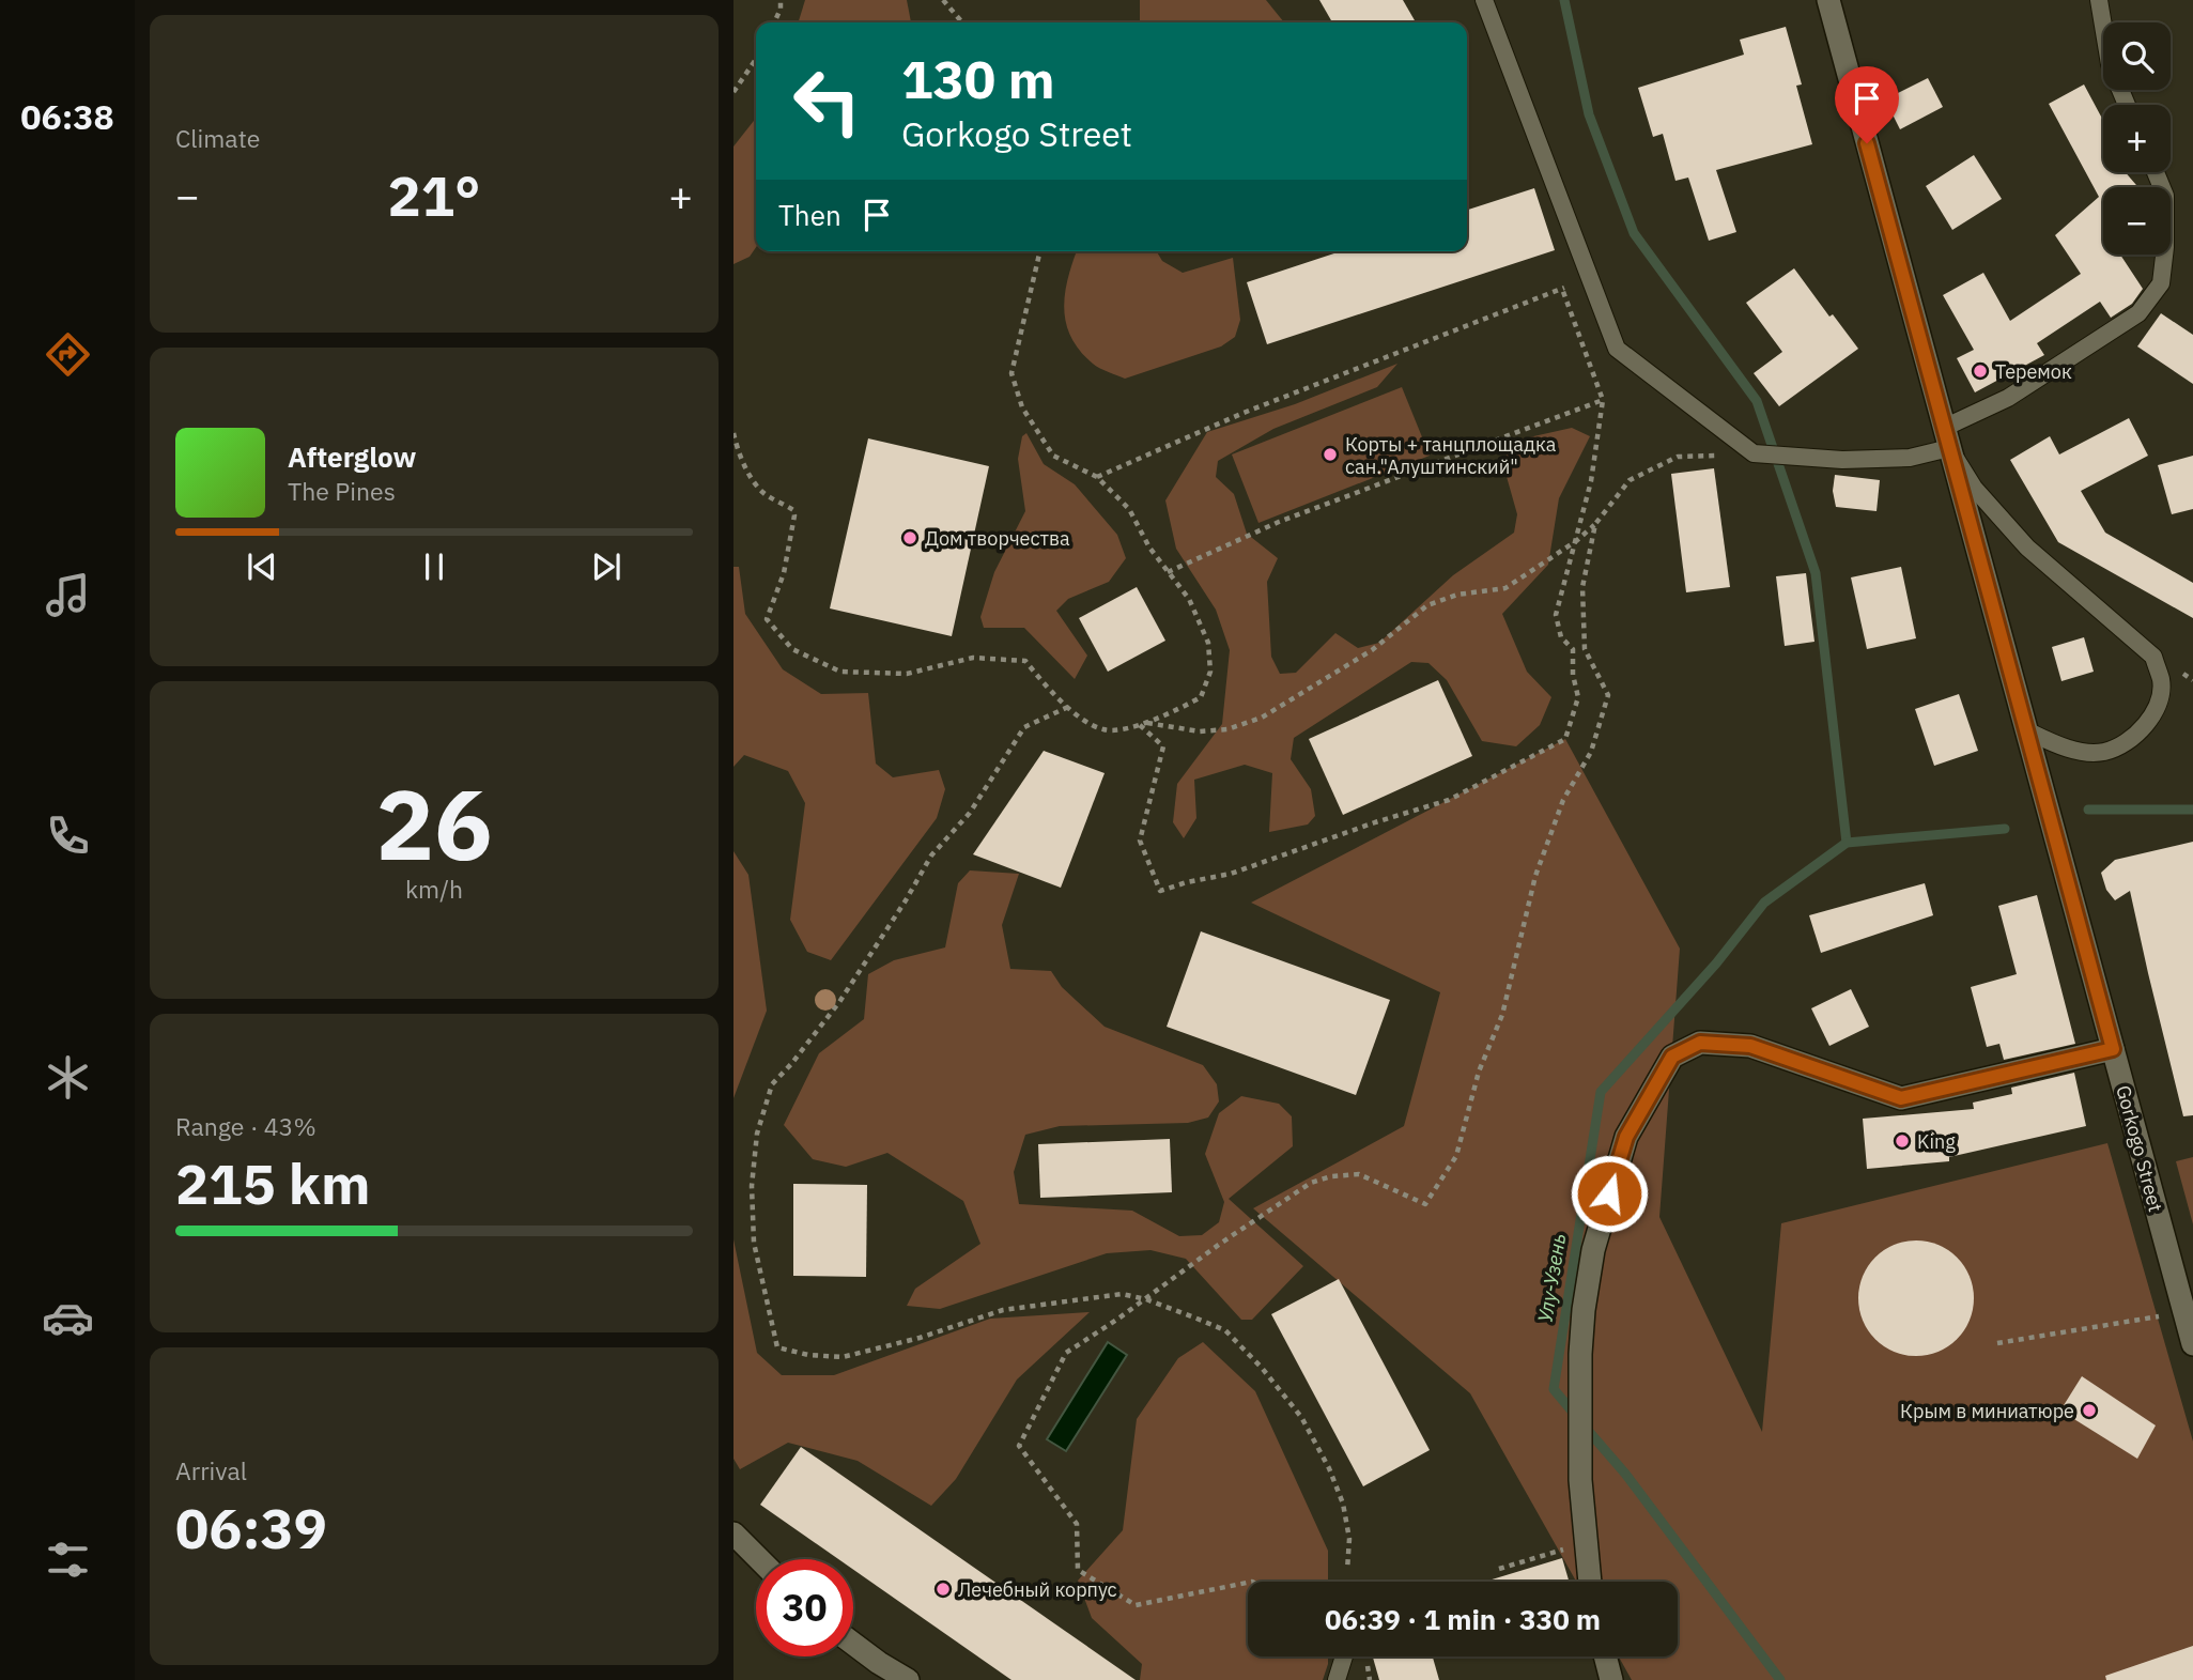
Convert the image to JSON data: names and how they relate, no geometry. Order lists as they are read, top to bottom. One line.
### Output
{"streets":{"main road":["Gorkogo Street"]},"water":["Улу-Узень"],"places":["Теремок","Корты + танцплощадка сан.\"Алуштинский\"","Дом творчества","King","Крым в миниатюре","Лечебный корпус"],"page":{"tabs":"06:38","tile":["Climate",["26","km/h"],["Range · 43%","215 km"],["Arrival","06:39"]],"map_buttons":["+","−"],"turn":["130 m","Gorkogo Street"],"heat":["−","21°","+"],"then":"Then","song":["Afterglow","The Pines"],"limit":"30","trip":"06:39 · 1 min · 330 m"}}
